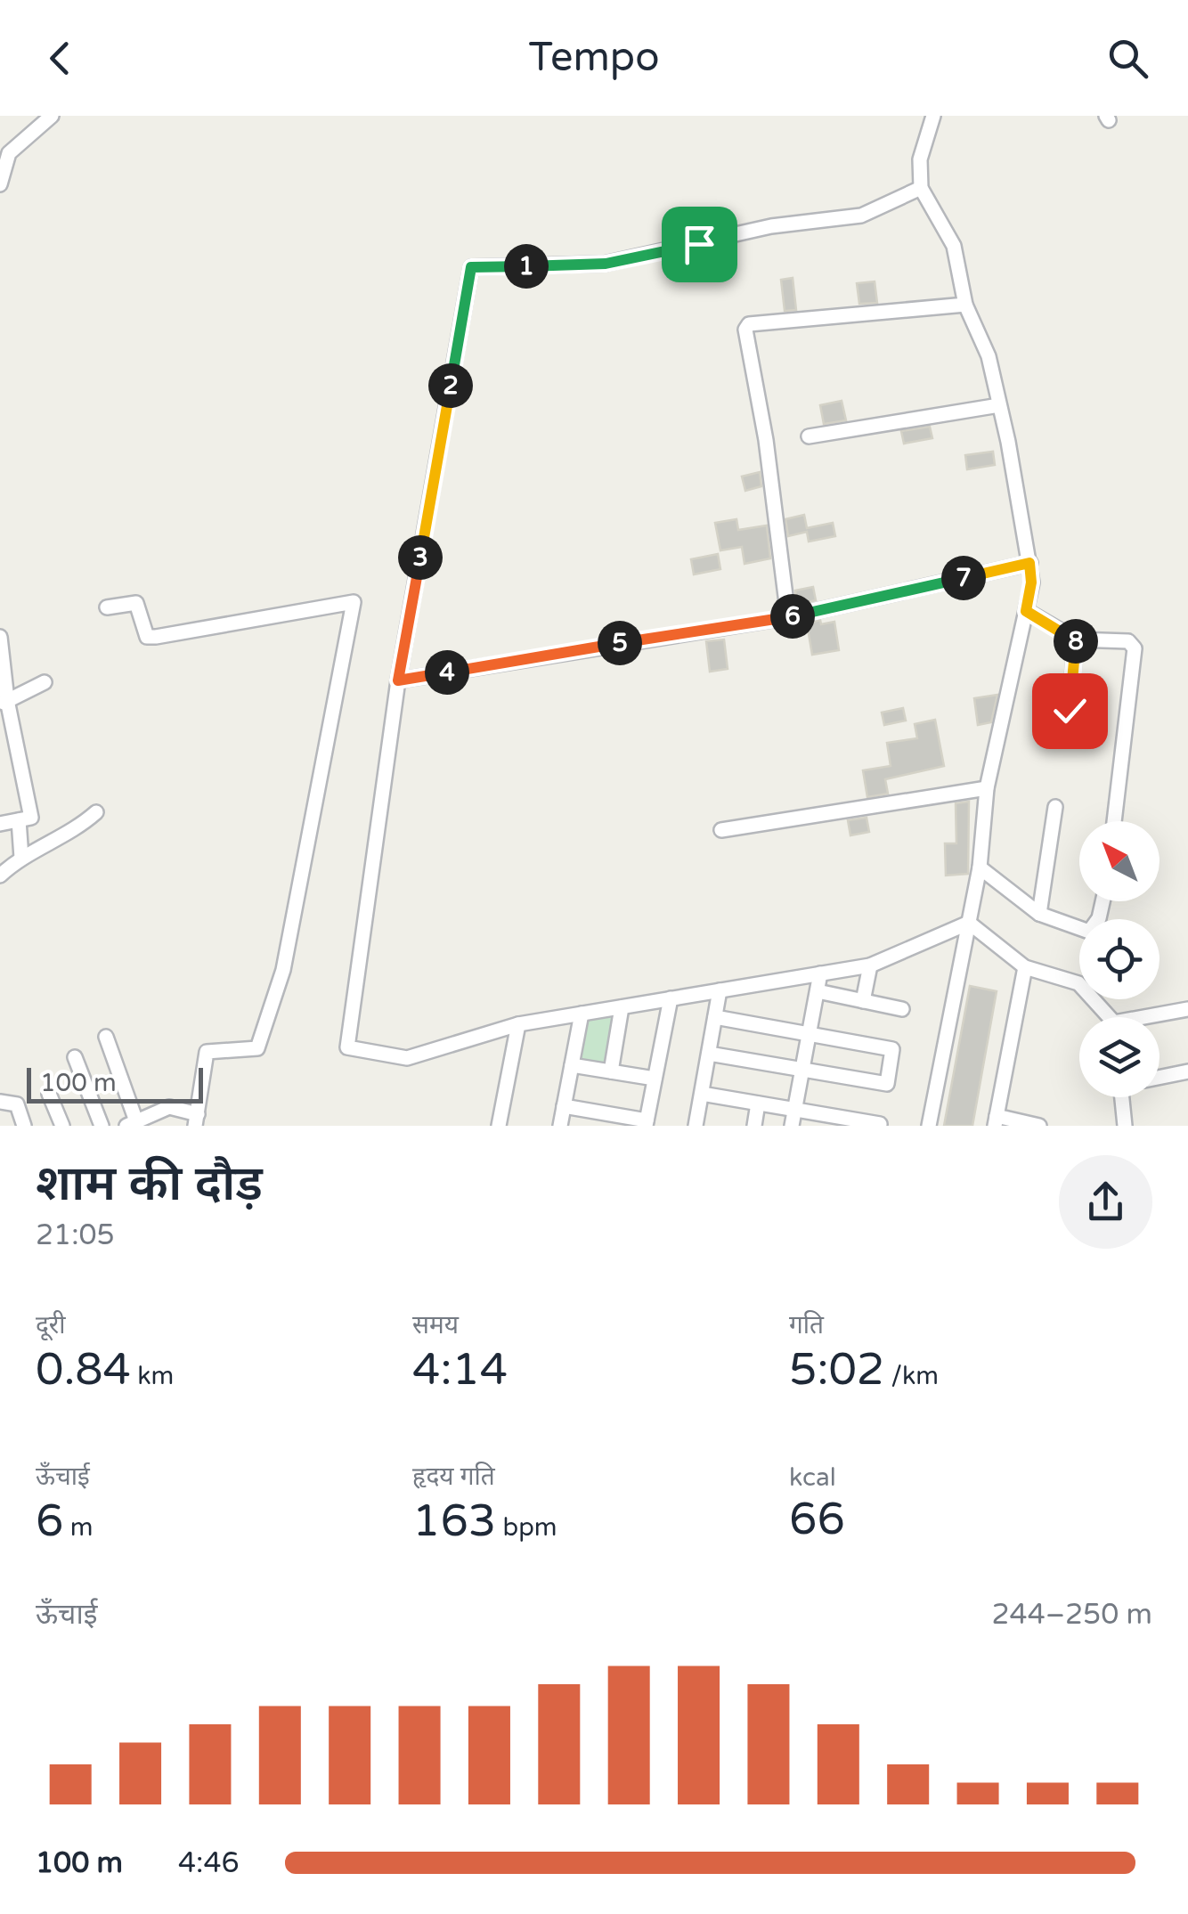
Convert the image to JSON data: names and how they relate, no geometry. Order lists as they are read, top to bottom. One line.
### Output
{"scale_bar":"100 m","north":"top left","page":{"header":"Tempo","pins":["1","2","3","7","6","8","5","4"],"scale":"100 m","heading":["शाम की दौड़","21:05"],"stats":[["दूरी","0.84 km"],["समय","4:14"],["गति","5:02 /km"],["ऊँचाई","6 m"],["हृदय गति","163 bpm"],["kcal","66"]],"chart":["ऊँचाई","244–250 m"],"list":[{"name":"100 m","note":"4:46"}]}}
